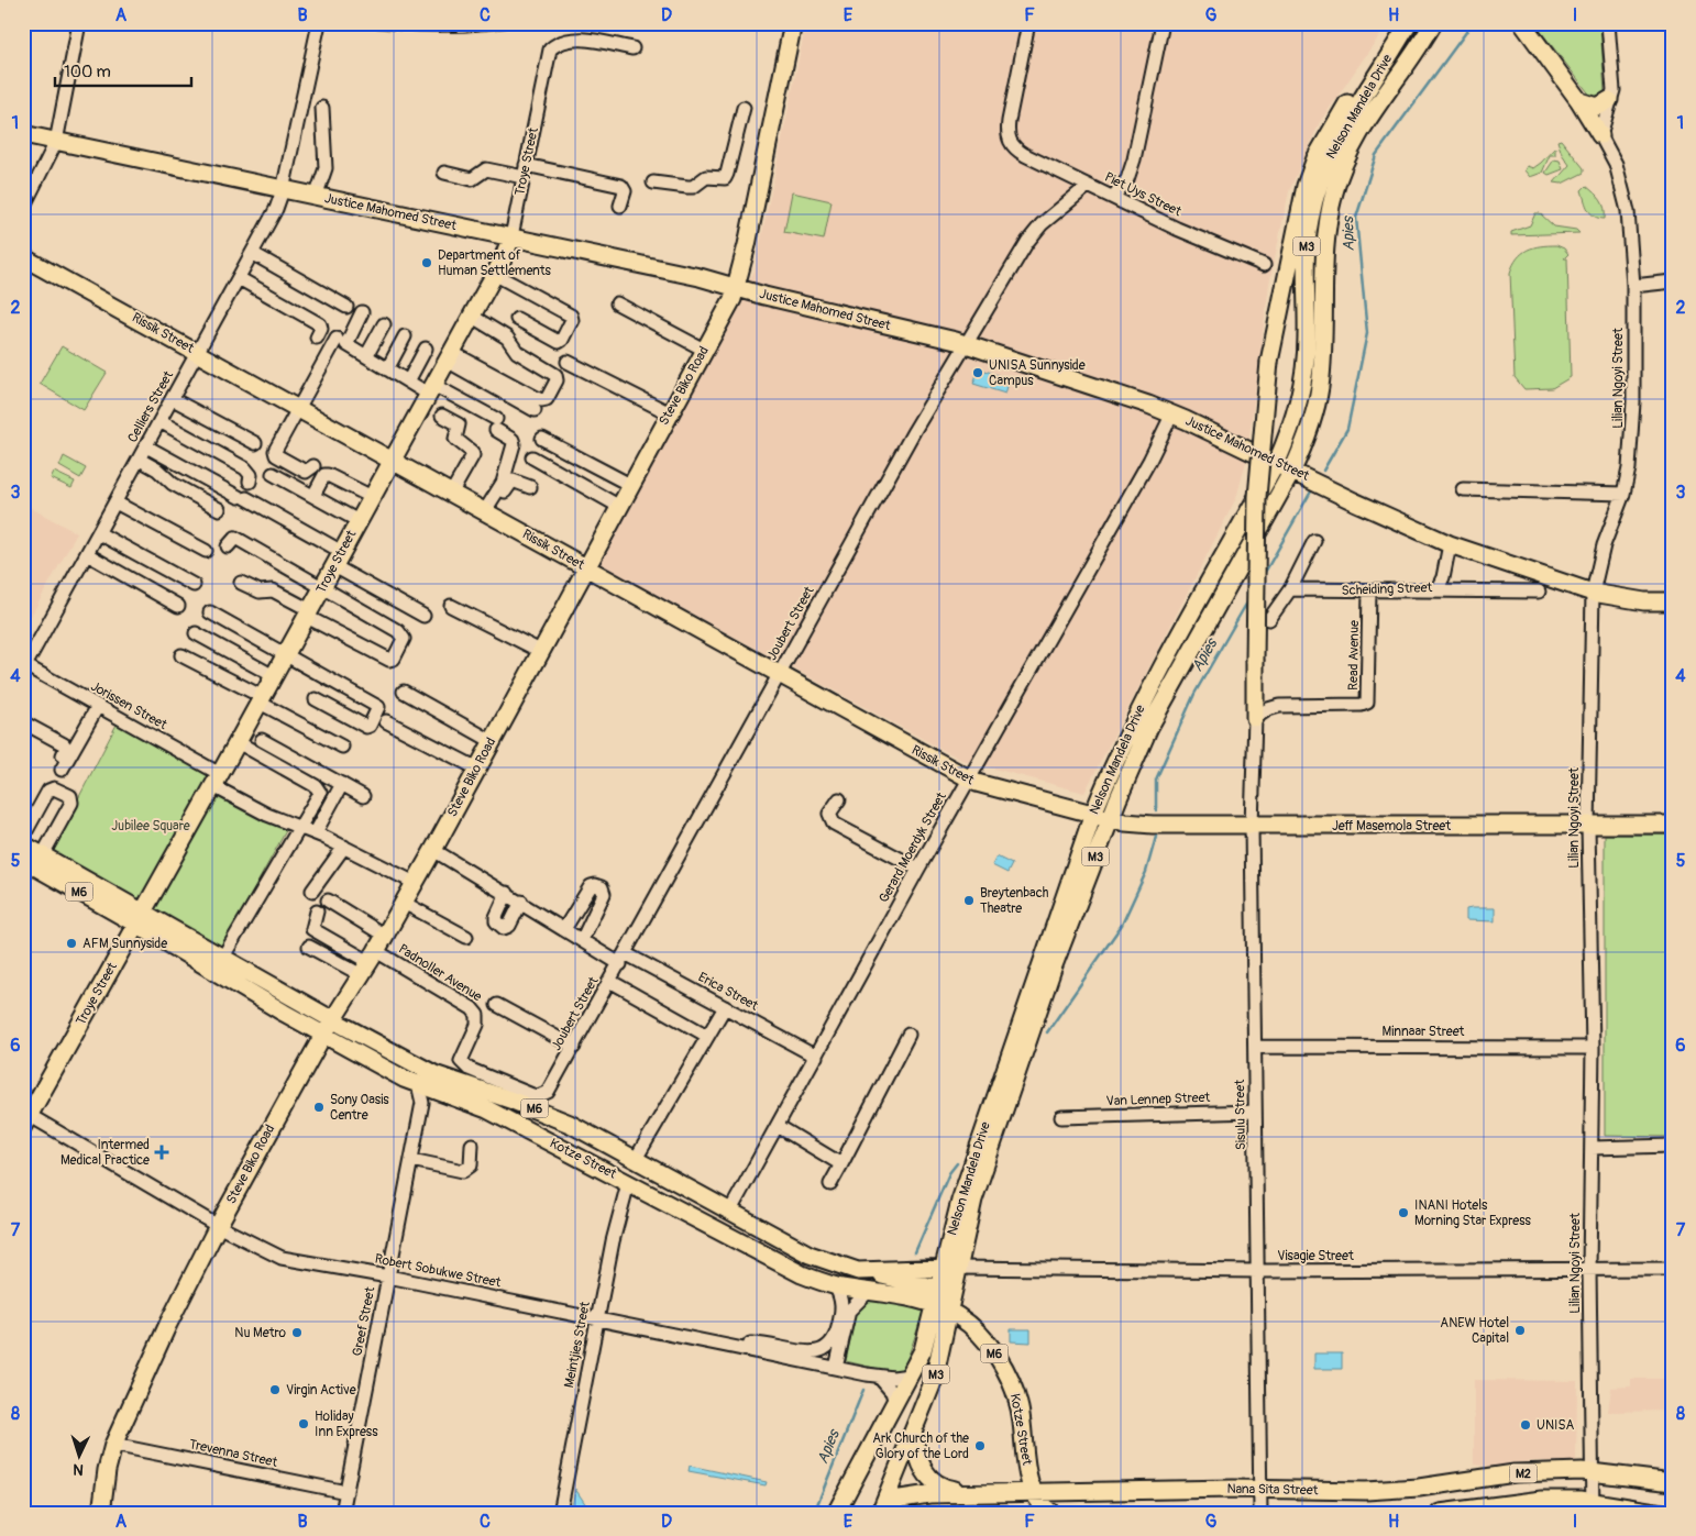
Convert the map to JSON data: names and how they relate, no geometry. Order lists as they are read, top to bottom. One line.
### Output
{"streets":{"main road":["Nelson Mandela Drive","Troye Street","Justice Mahomed Street","M3","Rissik Street","Steve Biko Road","Jeff Masemola Street","M6","Kotze Street","M2","Nana Sita Street"],"street":["Piet Uys Street","Lilian Ngoyi Street","Celliers Street","Scheiding Street","Joubert Street","Read Avenue","Jorissen Street","Gerard Moerdyk Street","Padnoller Avenue","Erica Street","Minnaar Street","Van Lennep Street","Sisulu Street","Visagie Street","Robert Sobukwe Street","Greef Street","Meintjies Street","Trevenna Street"]},"crossings":[["Nelson Mandela Drive","Justice Mahomed Street"],["Nelson Mandela Drive","Rissik Street"],["Nelson Mandela Drive","Jeff Masemola Street"],["Nelson Mandela Drive","Kotze Street"],["Nelson Mandela Drive","Visagie Street"],["Nelson Mandela Drive","Robert Sobukwe Street"],["Nelson Mandela Drive","Nana Sita Street"],["Troye Street","Justice Mahomed Street"],["Troye Street","Rissik Street"],["Troye Street","Jorissen Street"],["Troye Street","Kotze Street"],["Troye Street","Robert Sobukwe Street"],["Piet Uys Street","Joubert Street"],["Justice Mahomed Street","Lilian Ngoyi Street"],["Justice Mahomed Street","Steve Biko Road"],["Justice Mahomed Street","Celliers Street"],["Justice Mahomed Street","Scheiding Street"],["Justice Mahomed Street","Joubert Street"],["Justice Mahomed Street","Gerard Moerdyk Street"],["Rissik Street","Steve Biko Road"],["Rissik Street","Celliers Street"],["Rissik Street","Joubert Street"],["Rissik Street","Jeff Masemola Street"],["Rissik Street","Gerard Moerdyk Street"],["Lilian Ngoyi Street","Jeff Masemola Street"],["Lilian Ngoyi Street","Minnaar Street"],["Lilian Ngoyi Street","Visagie Street"],["Lilian Ngoyi Street","M2"],["Lilian Ngoyi Street","Nana Sita Street"],["Steve Biko Road","Jorissen Street"],["Steve Biko Road","Padnoller Avenue"],["Steve Biko Road","Erica Street"],["Steve Biko Road","Kotze Street"],["Steve Biko Road","Robert Sobukwe Street"],["Steve Biko Road","Trevenna Street"],["Celliers Street","Jorissen Street"],["Scheiding Street","Read Avenue"],["Joubert Street","Padnoller Avenue"],["Joubert Street","Erica Street"],["Read Avenue","Sisulu Street"],["Jeff Masemola Street","Sisulu Street"],["Gerard Moerdyk Street","Erica Street"],["Gerard Moerdyk Street","Kotze Street"],["Minnaar Street","Sisulu Street"],["Van Lennep Street","Sisulu Street"],["Sisulu Street","Visagie Street"],["Sisulu Street","Nana Sita Street"],["Kotze Street","Visagie Street"],["Kotze Street","Greef Street"],["Kotze Street","Meintjies Street"],["Kotze Street","Nana Sita Street"],["Robert Sobukwe Street","Greef Street"],["Robert Sobukwe Street","Meintjies Street"],["Greef Street","Trevenna Street"]],"water":["Apies"],"parks":["Jubilee Square"],"places":{"other":["Department of Human Settlements","UNISA Sunnyside Campus","Breytenbach Theatre","AFM Sunnyside","Sony Oasis Centre","INANI Hotels Morning Star Express","ANEW Hotel Capital","Nu Metro","Virgin Active","Holiday Inn Express","UNISA","Ark Church of the Glory of the Lord"],"health":["Intermed Medical Practice"]},"scale_bar":"100 m","north":"bottom","grid":{"columns":["A","B","C","D","E","F","G","H","I"],"rows":["1","2","3","4","5","6","7","8"]}}
